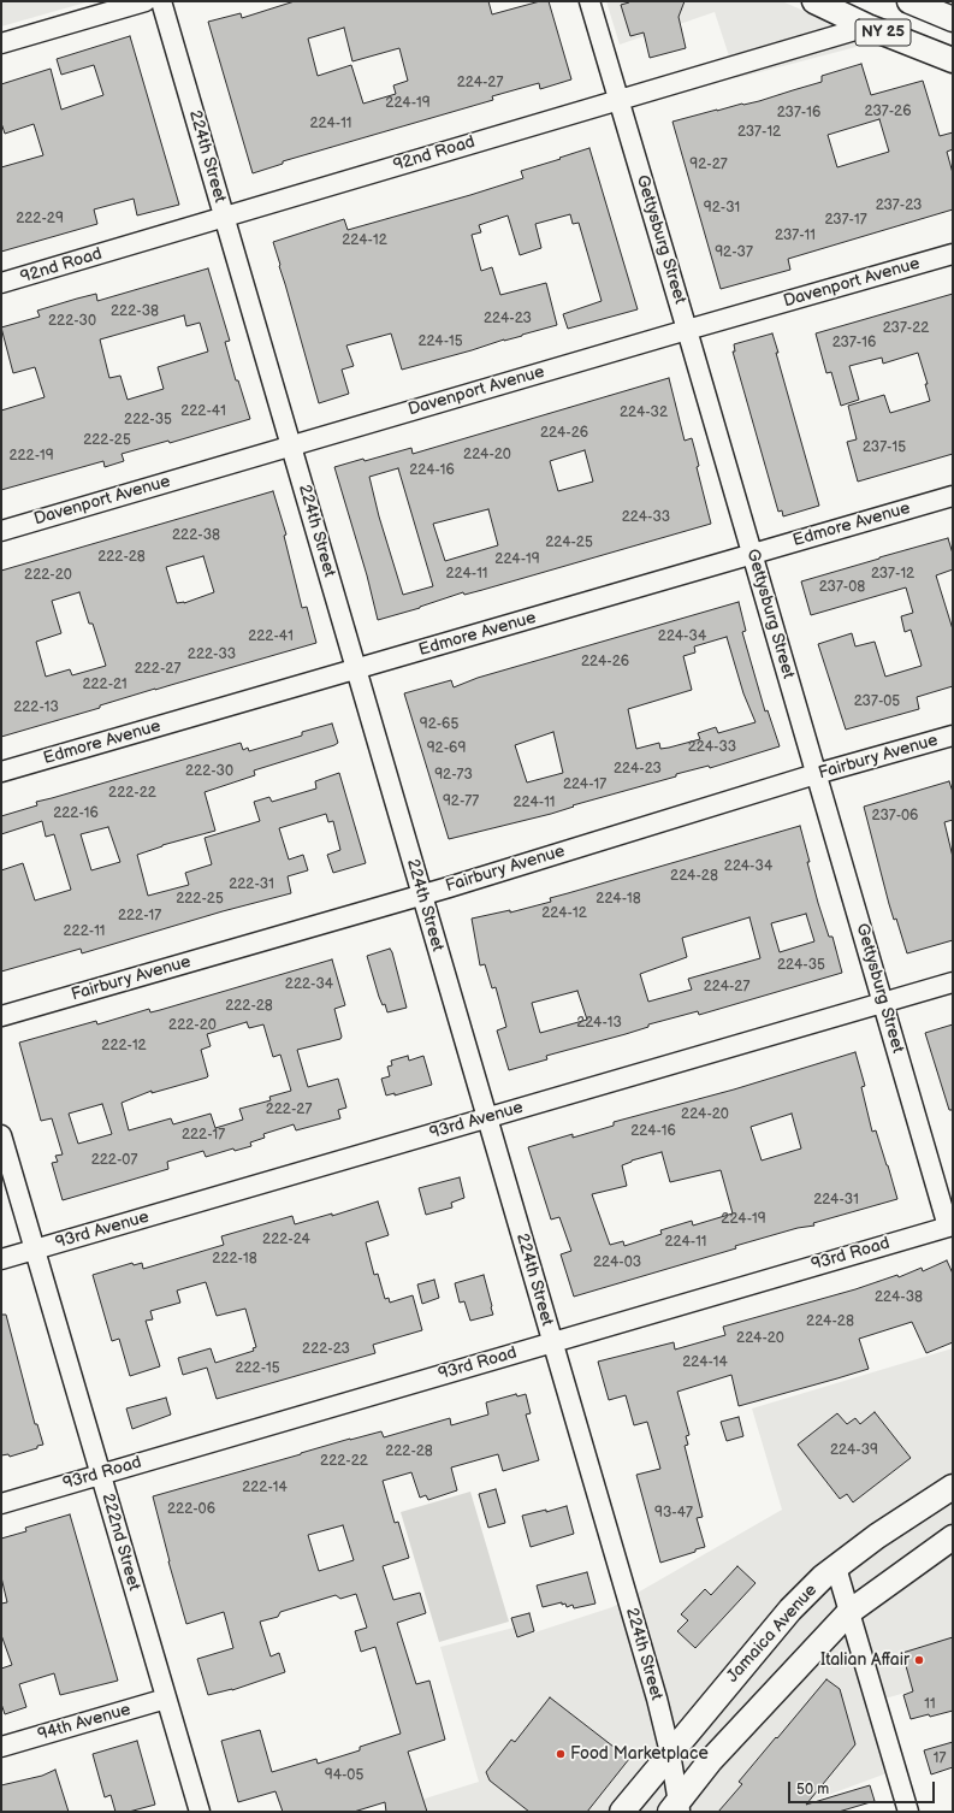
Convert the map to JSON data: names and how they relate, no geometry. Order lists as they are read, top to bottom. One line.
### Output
{"streets":{"main road":["NY 25","Jamaica Avenue"],"street":["92nd Road","224th Street","Gettysburg Street","Davenport Avenue","Edmore Avenue","Fairbury Avenue","93rd Avenue","93rd Road","222nd Street","94th Avenue"]},"crossings":[["NY 25","92nd Road"],["92nd Road","224th Street"],["92nd Road","Gettysburg Street"],["224th Street","Davenport Avenue"],["224th Street","Edmore Avenue"],["224th Street","Fairbury Avenue"],["224th Street","93rd Avenue"],["224th Street","93rd Road"],["224th Street","Jamaica Avenue"],["Gettysburg Street","Davenport Avenue"],["Gettysburg Street","Edmore Avenue"],["Gettysburg Street","Fairbury Avenue"],["Gettysburg Street","93rd Avenue"],["Gettysburg Street","93rd Road"],["93rd Avenue","222nd Street"],["93rd Road","222nd Street"],["222nd Street","94th Avenue"]],"places":["Italian Affair","Food Marketplace"],"house_numbers":["224-27","224-19","237-26","237-16","224-11","237-12","92-27","237-23","92-31","222-29","237-17","237-11","224-12","92-37","222-38","224-23","222-30","237-22","224-15","237-16","222-41","224-32","222-35","224-26","222-25","237-15","224-20","222-19","224-16","224-33","222-38","224-25","222-28","224-19","224-11","237-12","222-20","237-08","222-41","224-34","222-33","224-26","222-27","222-21","237-05","222-13","92-65","224-33","92-69","224-23","222-30","92-73","224-17","222-22","92-77","224-11","222-16","237-06","224-34","224-28","222-31","222-25","224-18","224-12","222-17","222-11","224-35","222-34","224-27","222-28","224-13","222-20","222-12","222-27","224-20","224-16","222-17","222-07","224-31","224-19","222-24","224-11","222-18","224-03","224-38","224-28","224-20","222-23","224-14","222-15","224-39","222-28","222-22","222-14","222-06","93-47","11","17","94-05"],"scale_bar":"50 m"}
